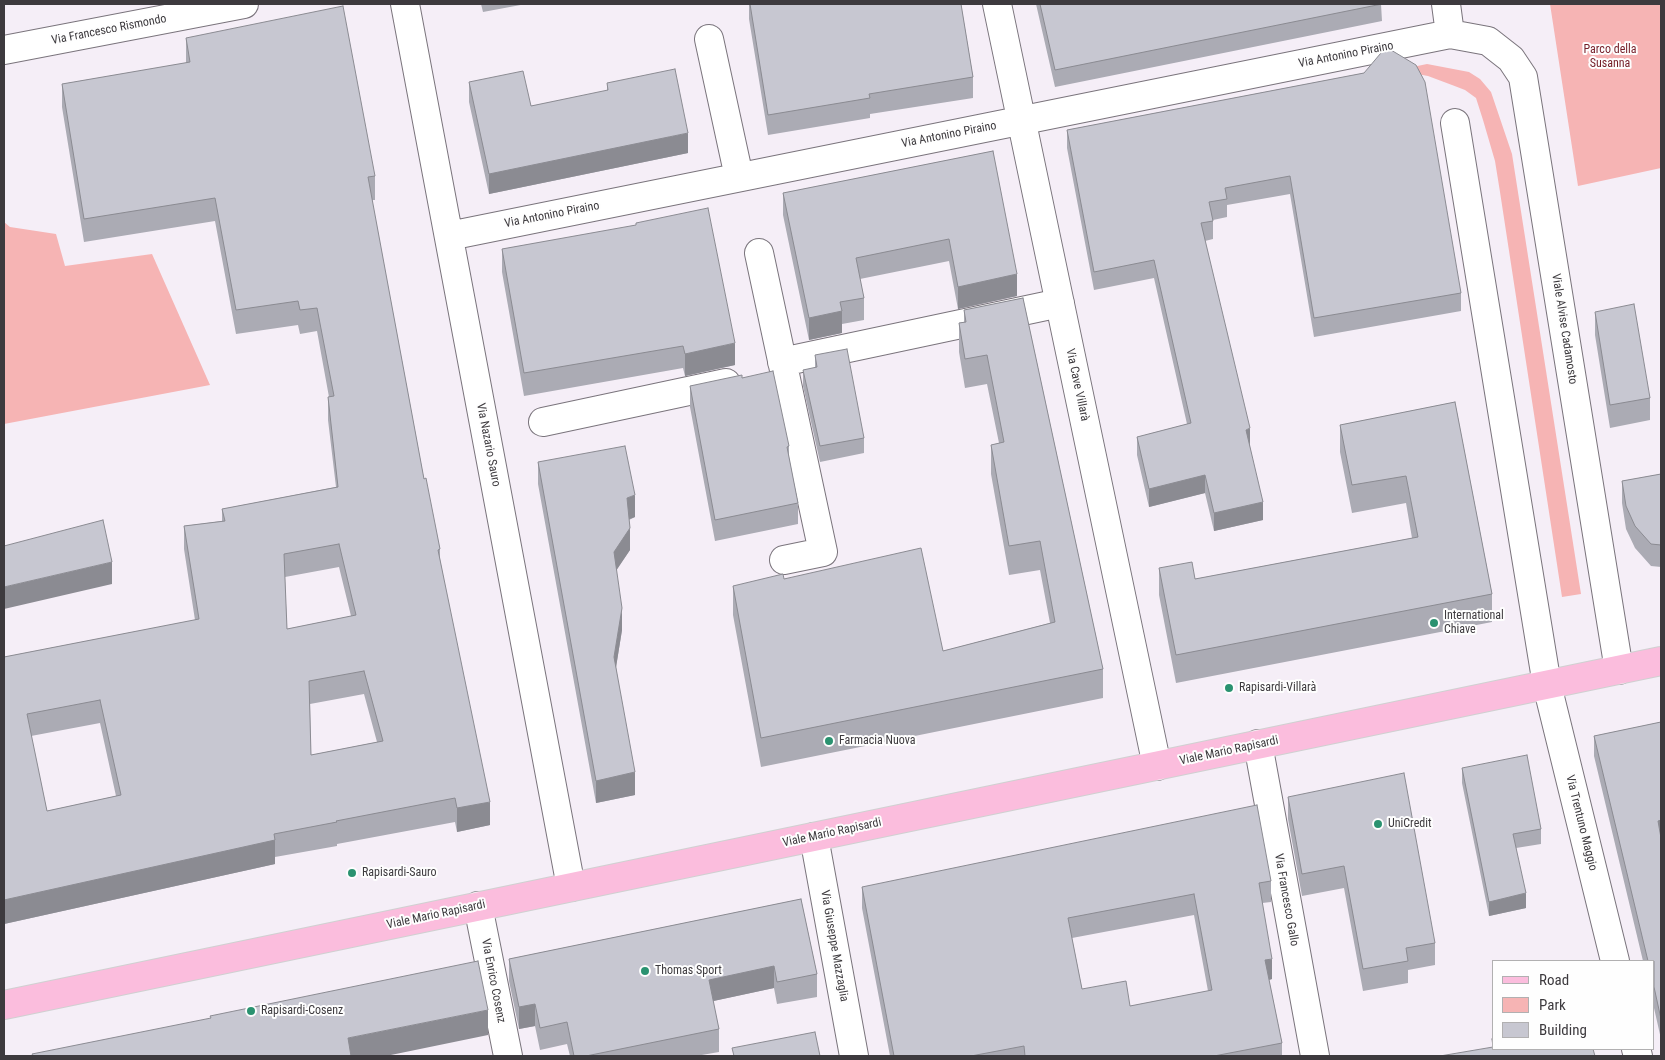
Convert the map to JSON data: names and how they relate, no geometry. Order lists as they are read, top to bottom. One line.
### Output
{"streets":{"main road":["Viale Mario Rapisardi"],"street":["Via Francesco Rismondo","Via Antonino Piraino","Viale Alvise Cadamosto","Via Cave Villarà","Via Nazario Sauro","Via Trentuno Maggio","Via Francesco Gallo","Via Giuseppe Mazzaglia","Via Enrico Cosenz"]},"crossings":[["Via Antonino Piraino","Viale Alvise Cadamosto"],["Via Antonino Piraino","Via Cave Villarà"],["Via Antonino Piraino","Via Nazario Sauro"],["Viale Alvise Cadamosto","Viale Mario Rapisardi"],["Via Cave Villarà","Viale Mario Rapisardi"],["Via Nazario Sauro","Viale Mario Rapisardi"],["Viale Mario Rapisardi","Via Trentuno Maggio"],["Viale Mario Rapisardi","Via Francesco Gallo"],["Viale Mario Rapisardi","Via Giuseppe Mazzaglia"],["Viale Mario Rapisardi","Via Enrico Cosenz"]],"parks":["Parco della Susanna"],"places":["International Chiave","Rapisardi-Villarà","Farmacia Nuova","UniCredit","Rapisardi-Sauro","Thomas Sport","Rapisardi-Cosenz"],"legend":["Road","Park","Building"]}
